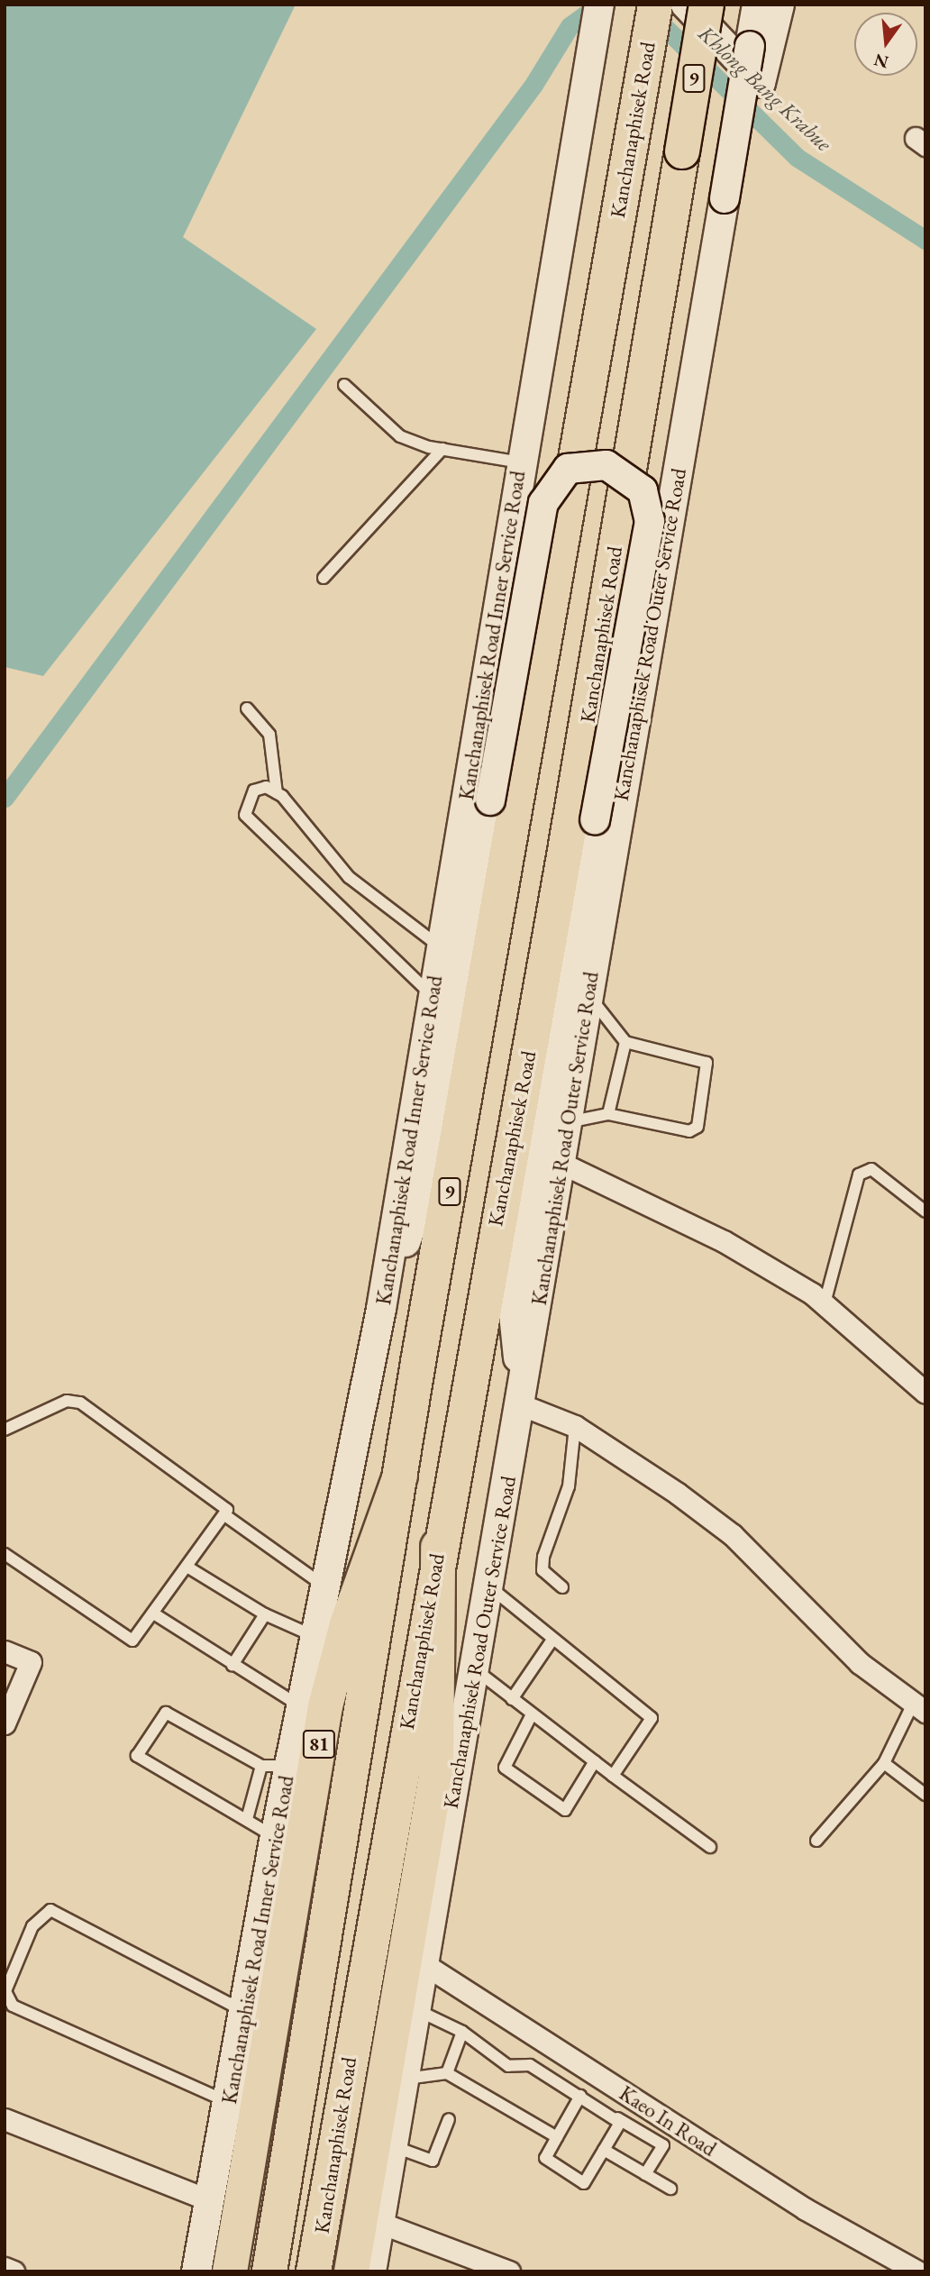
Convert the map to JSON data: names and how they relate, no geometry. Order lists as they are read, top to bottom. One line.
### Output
{"streets":{"highway":["9","Kanchanaphisek Road","81"],"main road":["Kanchanaphisek Road Outer Service Road","Kanchanaphisek Road Inner Service Road"],"street":["Kaeo In Road"]},"crossings":[["Kanchanaphisek Road","81"],["Kanchanaphisek Road Outer Service Road","Kaeo In Road"],["Kanchanaphisek Road Inner Service Road","81"]],"water":["Khlong Bang Krabue"],"north":"bottom"}
